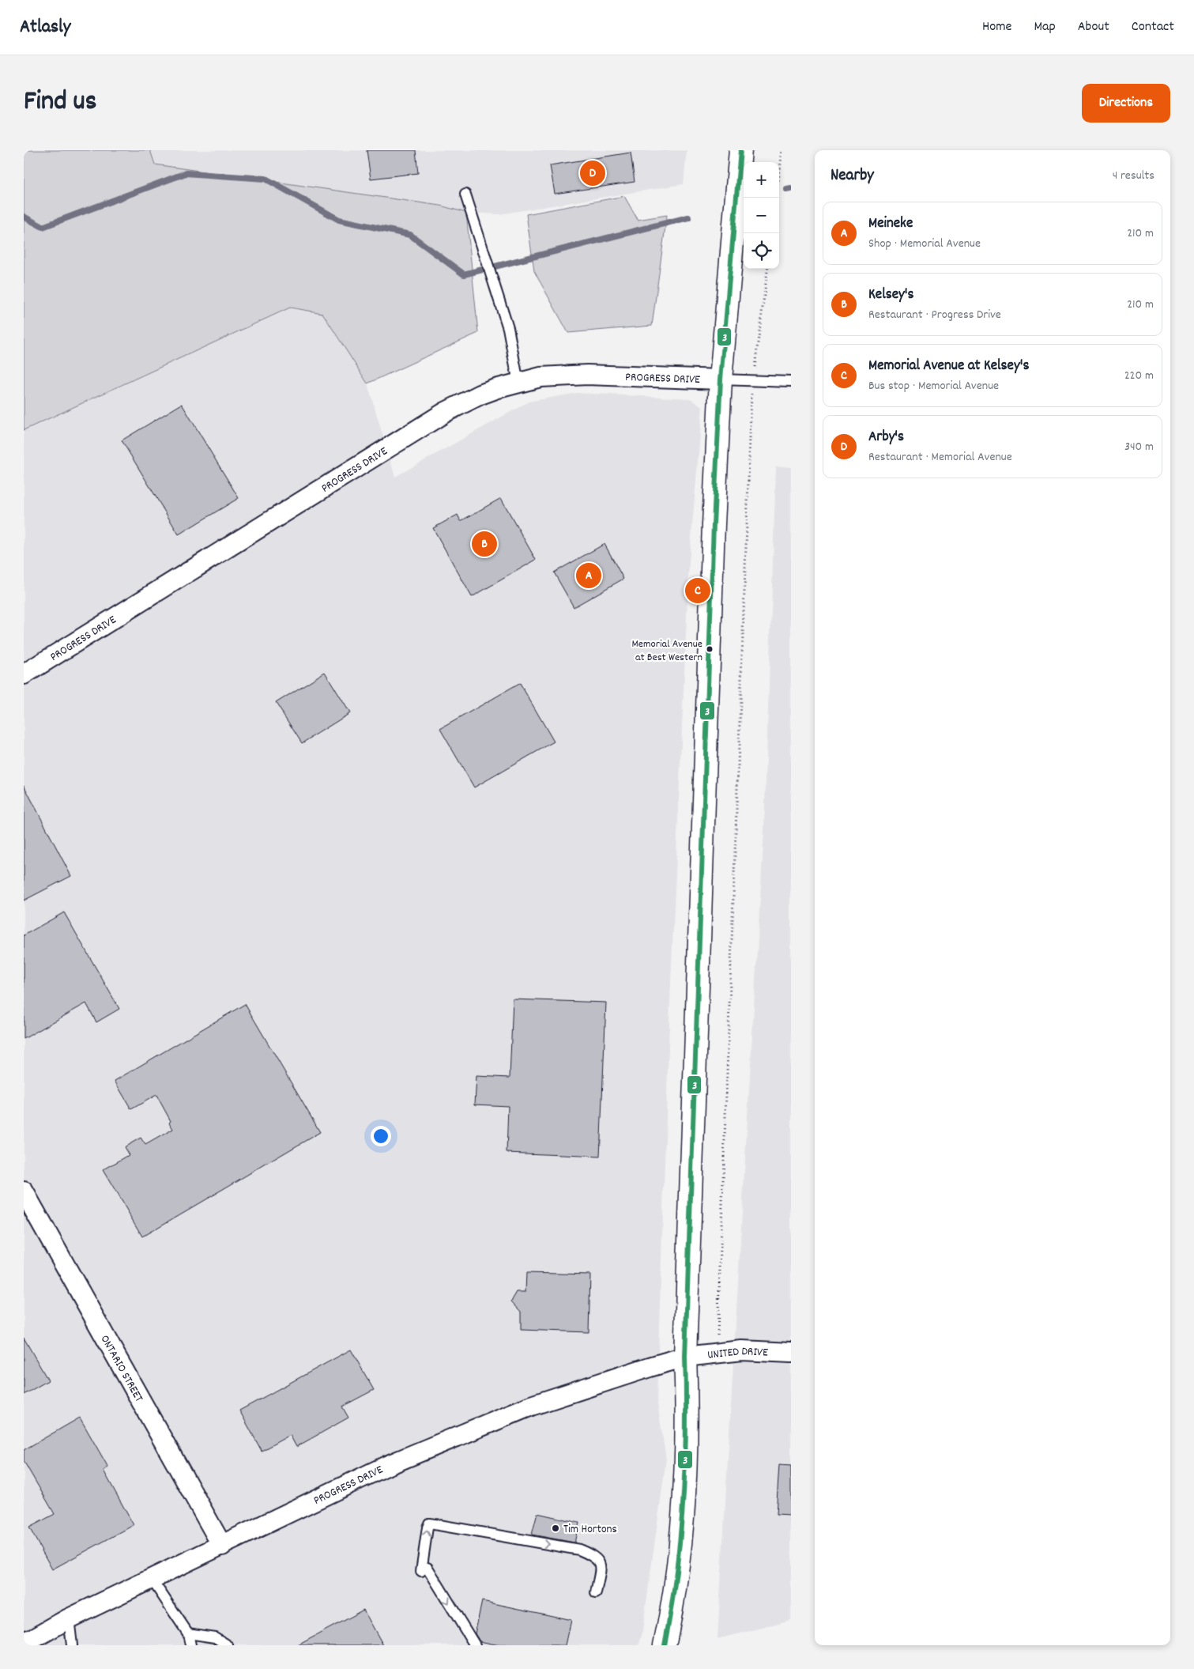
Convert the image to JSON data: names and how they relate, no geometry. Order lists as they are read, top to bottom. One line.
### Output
{"streets":{"street":["PROGRESS DRIVE","UNITED DRIVE","ONTARIO STREET"]},"crossings":[["PROGRESS DRIVE","UNITED DRIVE"],["PROGRESS DRIVE","ONTARIO STREET"]],"places":["Memorial Avenue at Best Western","Tim Hortons"],"lines":["transit line 3"],"page":{"header":"Atlasly","nav":["Home","Map","About","Contact"],"title":"Find us","buttons":"Directions","heading":["Nearby","4 results"],"pins":["D","B","A","C"],"map_buttons":["+","−"],"list":[{"mark":"A","name":"Meineke","note":"Shop · Memorial Avenue","value":"210 m"},{"mark":"B","name":"Kelsey's","note":"Restaurant · Progress Drive","value":"210 m"},{"mark":"C","name":"Memorial Avenue at Kelsey's","note":"Bus stop · Memorial Avenue","value":"220 m"},{"mark":"D","name":"Arby's","note":"Restaurant · Memorial Avenue","value":"340 m"}]}}
